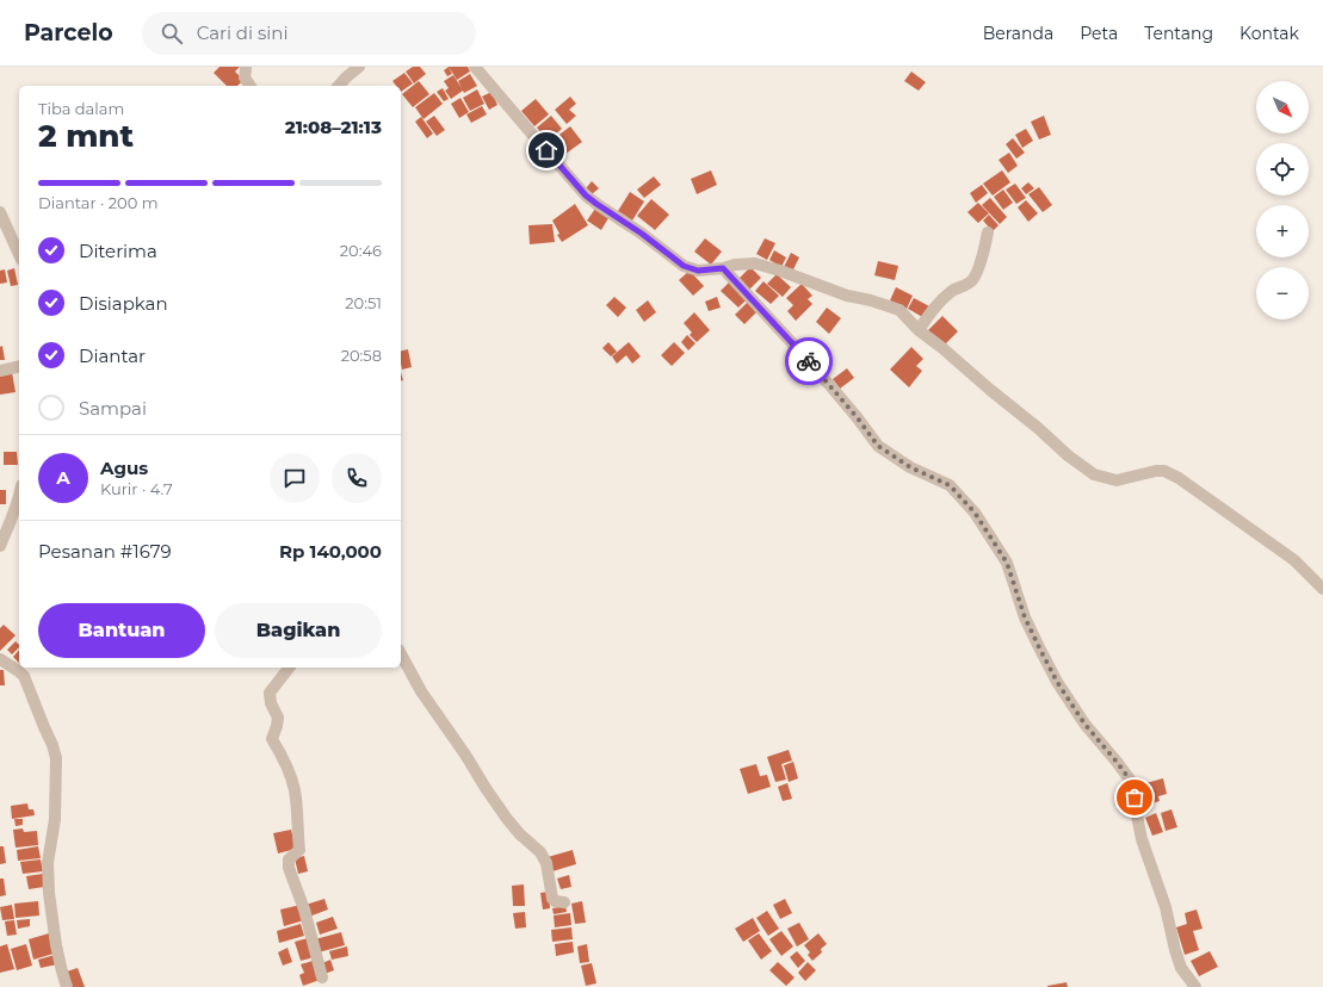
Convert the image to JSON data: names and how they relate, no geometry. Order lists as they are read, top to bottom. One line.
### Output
{"north":"bottom right","page":{"header":"Parcelo","search":"Cari di sini","nav":["Beranda","Peta","Tentang","Kontak"],"map_buttons":["+","−"],"heading":["2 mnt","Tiba dalam","21:08–21:13"],"panel":["Agus","Kurir · 4.7","Pesanan #1679","Rp 140,000"],"bar":"Diantar · 200 m","list":[["Diterima","20:46"],["Disiapkan","20:51"],["Diantar","20:58"],"Sampai"],"round":"A","buttons":["Bantuan","Bagikan"]}}
